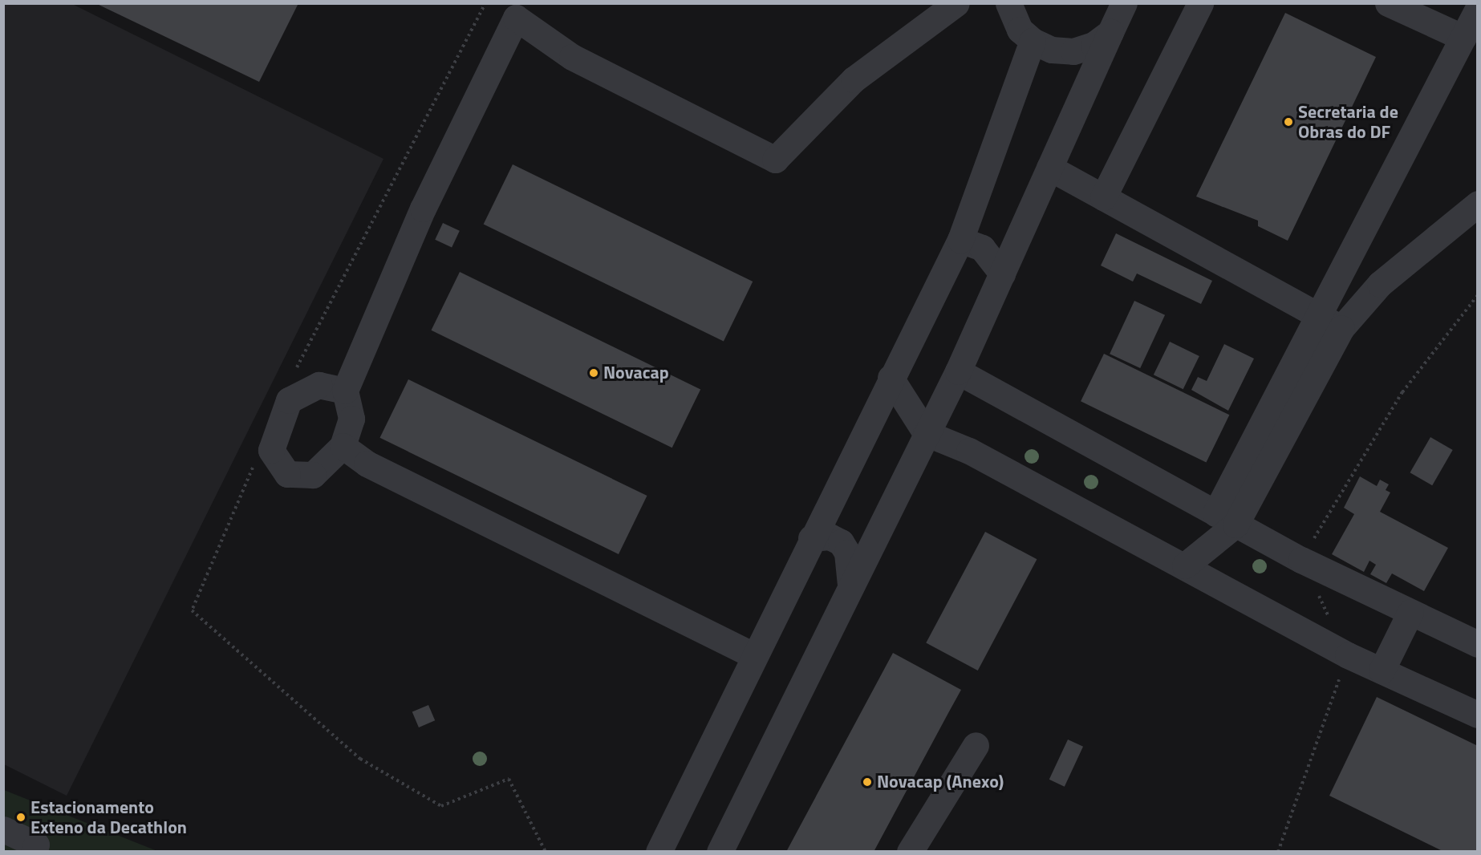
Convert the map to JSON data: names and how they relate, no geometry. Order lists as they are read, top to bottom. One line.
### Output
{"places":["Secretaria de Obras do DF","Novacap","Novacap (Anexo)","Estacionamento Exteno da Decathlon"]}
